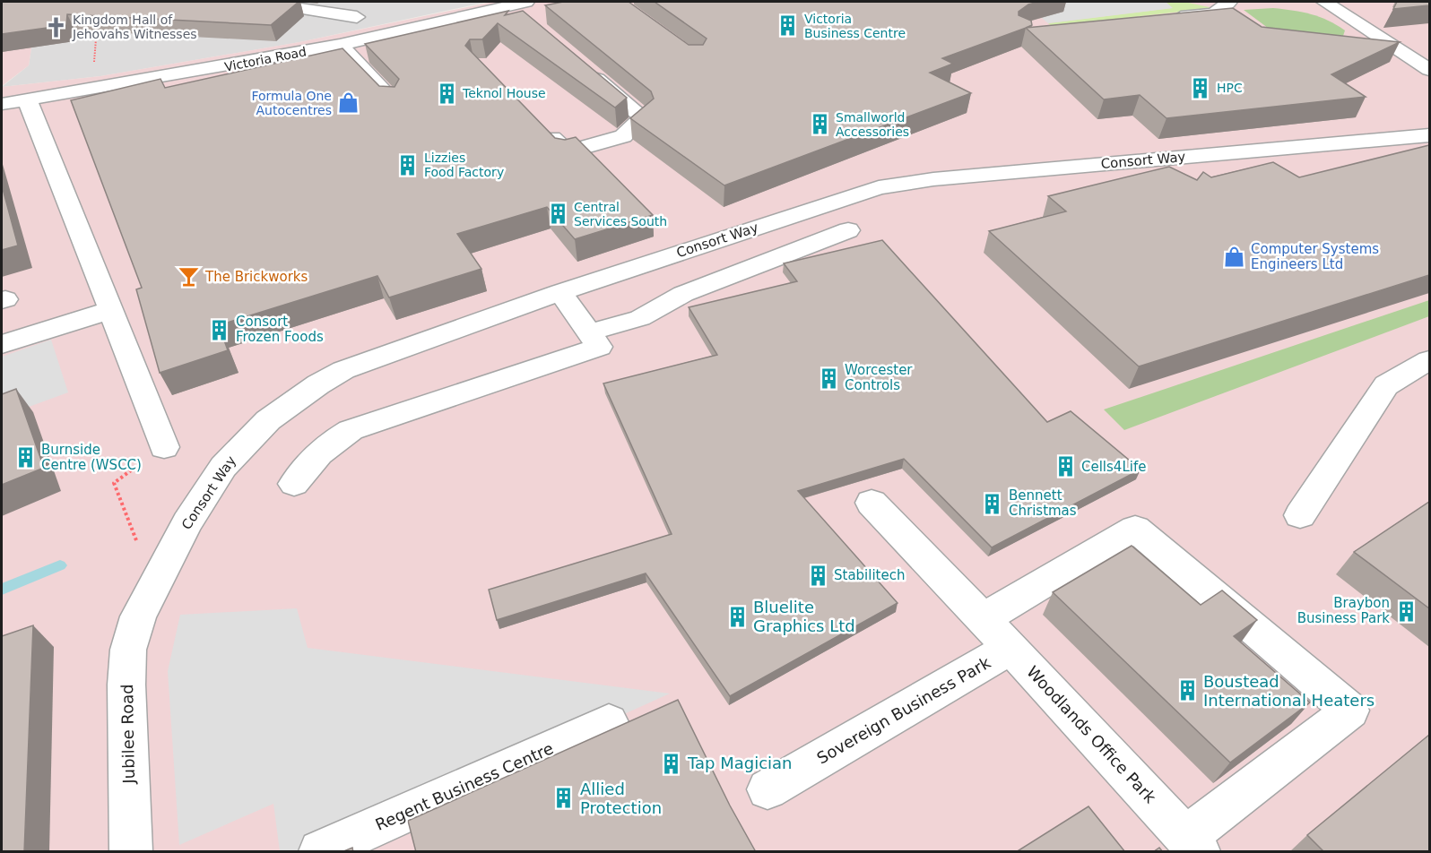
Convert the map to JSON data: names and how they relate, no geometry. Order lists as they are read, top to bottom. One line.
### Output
{"streets":{"street":["Victoria Road","Consort Way","Sovereign Business Park","Jubilee Road","Woodlands Office Park","Regent Business Centre"]},"crossings":[["Consort Way","Jubilee Road"],["Sovereign Business Park","Woodlands Office Park"]],"places":{"building":["Victoria Business Centre","HPC","Teknol House","Smallworld Accessories","Lizzies Food Factory","Central Services South","Consort Frozen Foods","Worcester Controls","Burnside Centre (WSCC)","Cells4Life","Bennett Christmas","Stabilitech","Braybon Business Park","Bluelite Graphics Ltd","Boustead International Heaters","Tap Magician","Allied Protection"],"church":["Kingdom Hall of Jehovahs Witnesses"],"shop":["Formula One Autocentres","Computer Systems Engineers Ltd"],"bar":["The Brickworks"]}}
